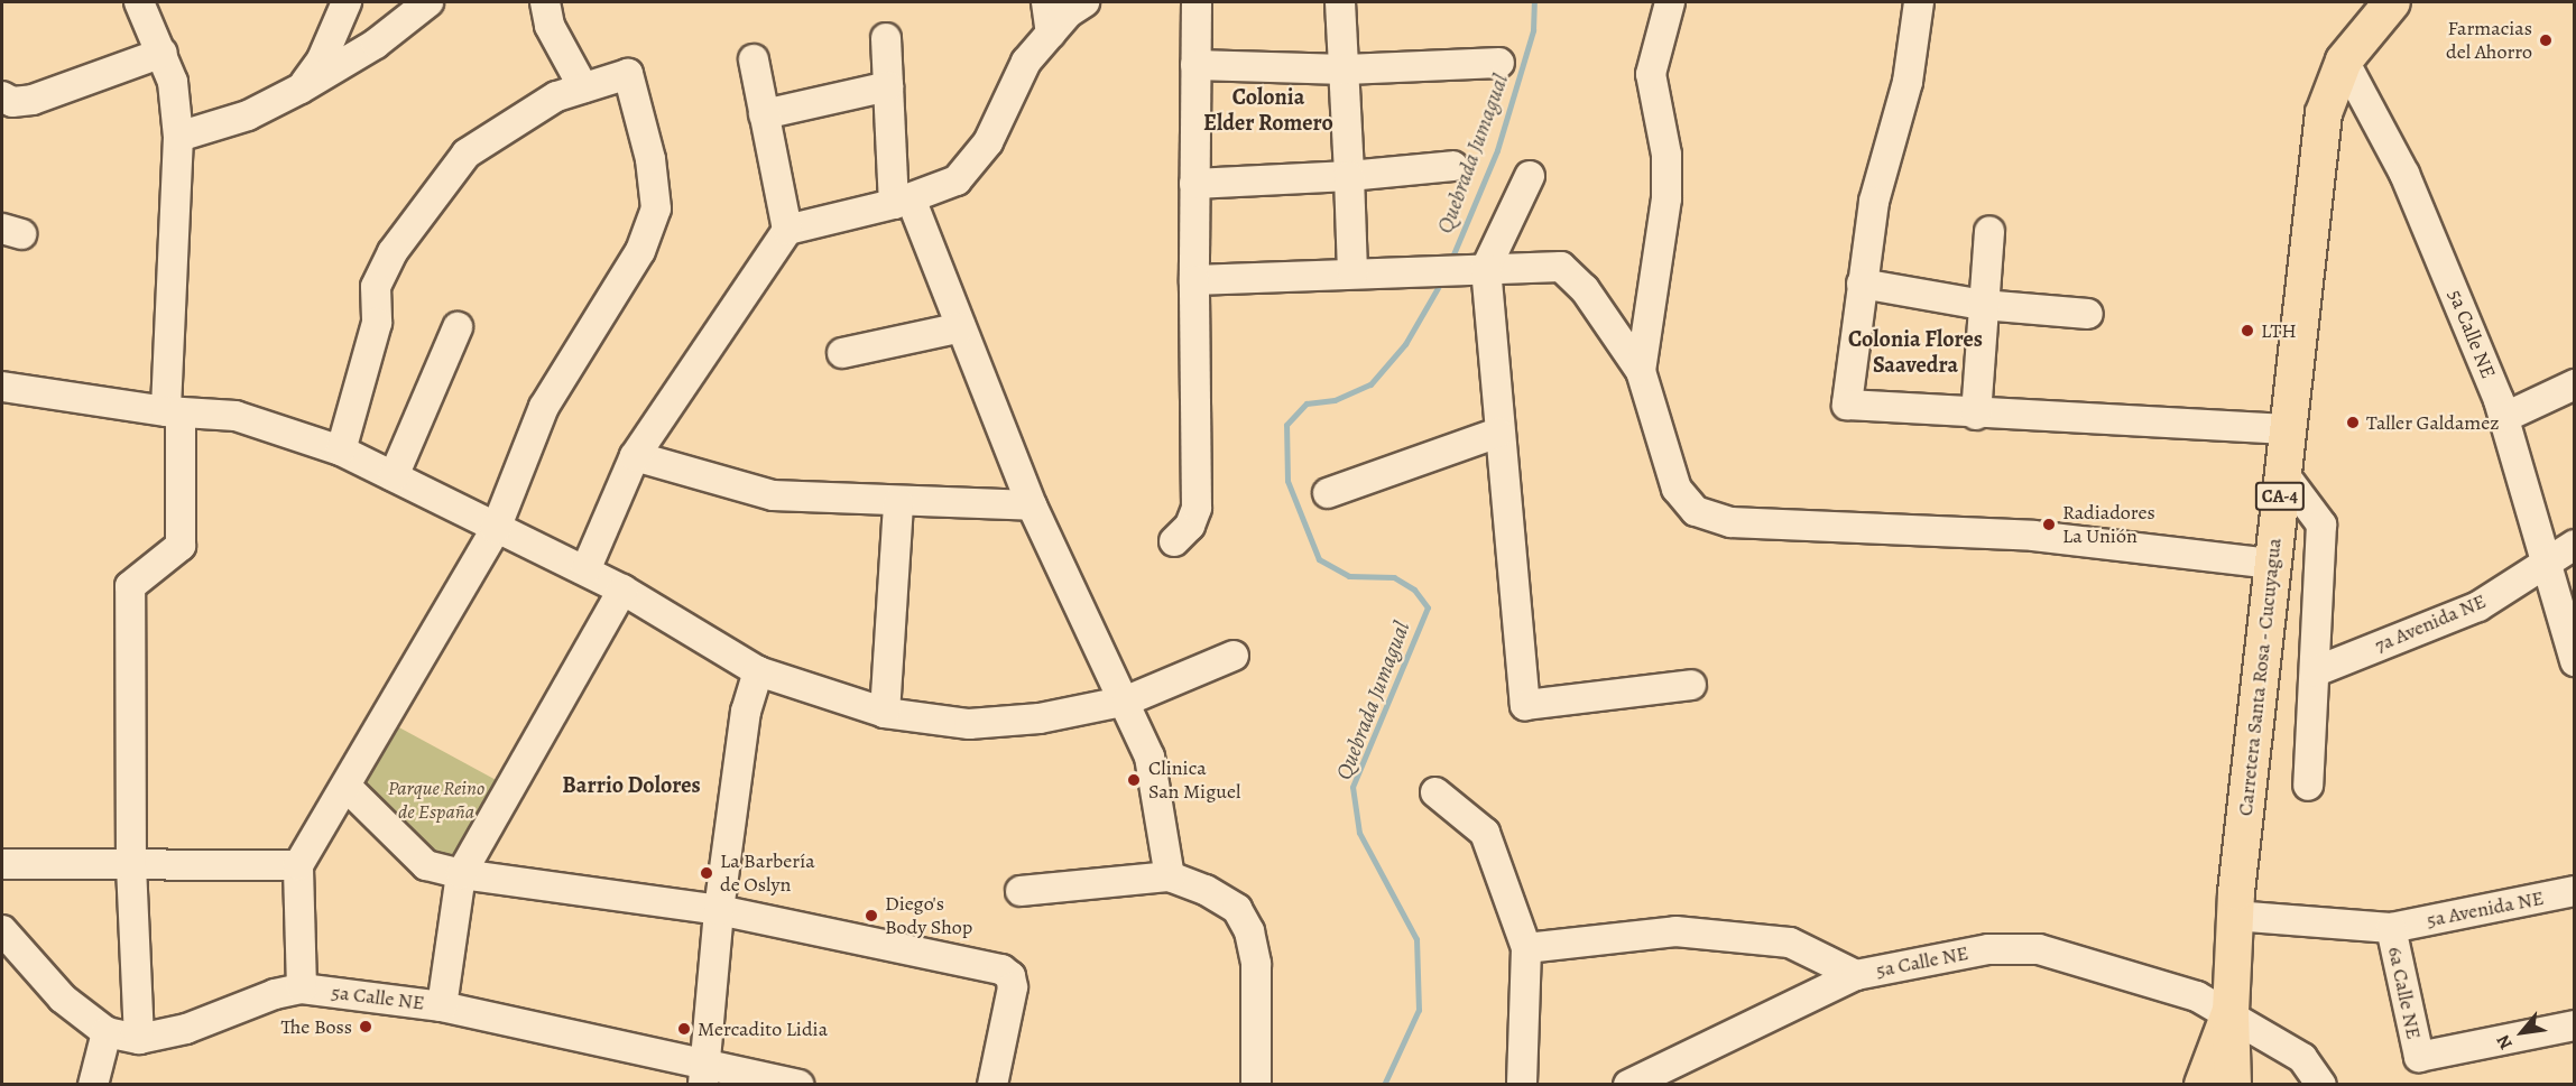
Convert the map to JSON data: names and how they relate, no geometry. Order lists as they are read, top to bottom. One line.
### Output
{"streets":{"main road":["CA-4","Carretera Santa Rosa - Cucuyagua"],"street":["5a Calle NE","7a Avenida NE","5a Avenida NE","6a Calle NE"]},"crossings":[["5a Calle NE","CA-4"],["5a Calle NE","7a Avenida NE"],["5a Calle NE","Carretera Santa Rosa - Cucuyagua"],["CA-4","Carretera Santa Rosa - Cucuyagua"],["Carretera Santa Rosa - Cucuyagua","5a Avenida NE"],["5a Avenida NE","6a Calle NE"]],"districts":["Colonia Elder Romero","Colonia Flores Saavedra","Barrio Dolores"],"water":["Quebrada Jumagual"],"parks":["Parque Reino de España"],"places":["Farmacias del Ahorro","LTH","Taller Galdamez","Radiadores La Unión","Clinica San Miguel","La Barbería de Oslyn","Diego's Body Shop","The Boss","Mercadito Lidia"],"north":"bottom left"}
